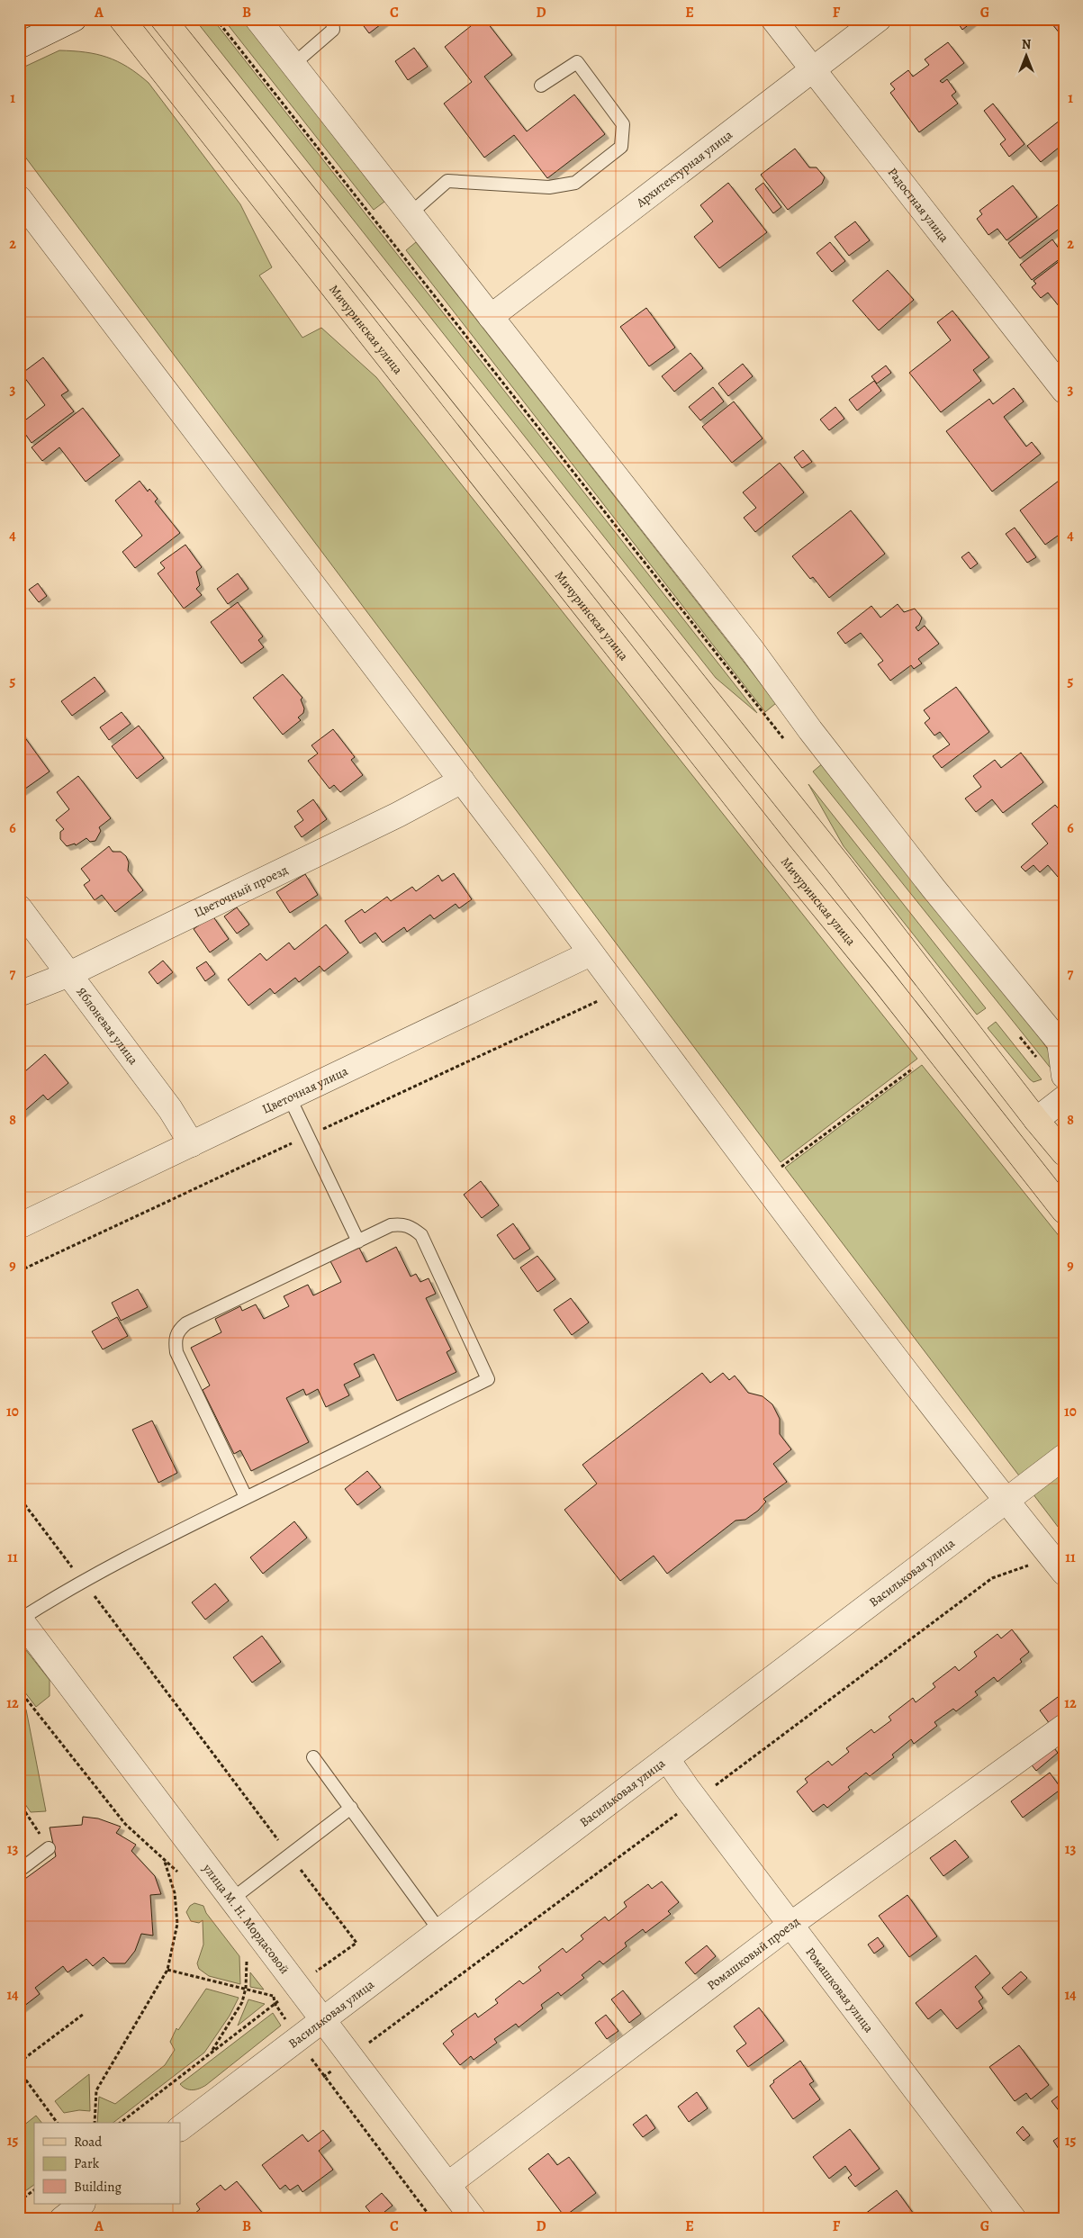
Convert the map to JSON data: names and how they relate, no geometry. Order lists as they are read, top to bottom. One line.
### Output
{"streets":{"main road":["Мичуринская улица"],"street":["Архитектурная улица","Радостная улица","Цветочный проезд","Яблоневая улица","Цветочная улица","Васильковая улица","улица М. Н. Мордасовой","Ромашковый проезд","Ромашковая улица"]},"crossings":[["Архитектурная улица","Радостная улица"],["Цветочный проезд","Яблоневая улица"],["Яблоневая улица","Цветочная улица"],["Васильковая улица","улица М. Н. Мордасовой"],["Васильковая улица","Ромашковая улица"],["улица М. Н. Мордасовой","Ромашковый проезд"],["Ромашковый проезд","Ромашковая улица"]],"legend":["Road","Park","Building"],"north":"top","grid":{"columns":["A","B","C","D","E","F","G"],"rows":["1","2","3","4","5","6","7","8","9","10","11","12","13","14","15"]}}
